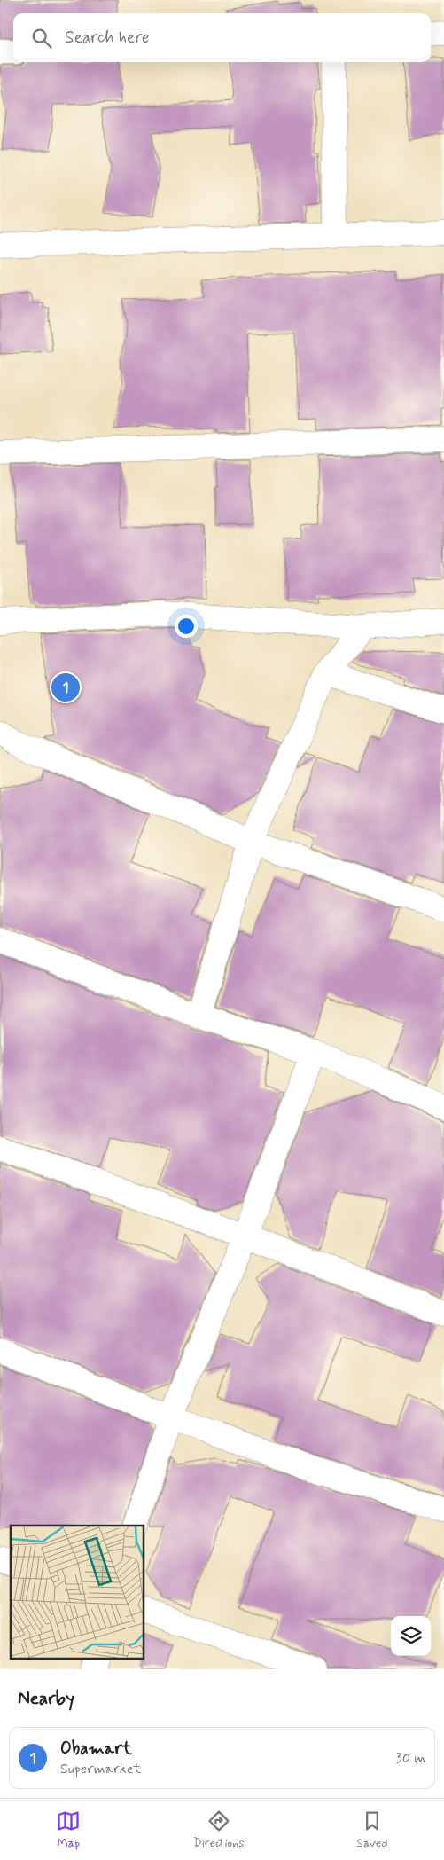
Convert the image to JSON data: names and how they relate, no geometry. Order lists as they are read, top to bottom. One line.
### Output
{"page":{"search":"Search here","pins":"1","heading":"Nearby","list":[{"mark":"1","name":"Obamart","note":"Supermarket","value":"30 m"}],"nav":["Map","Directions","Saved"]}}
